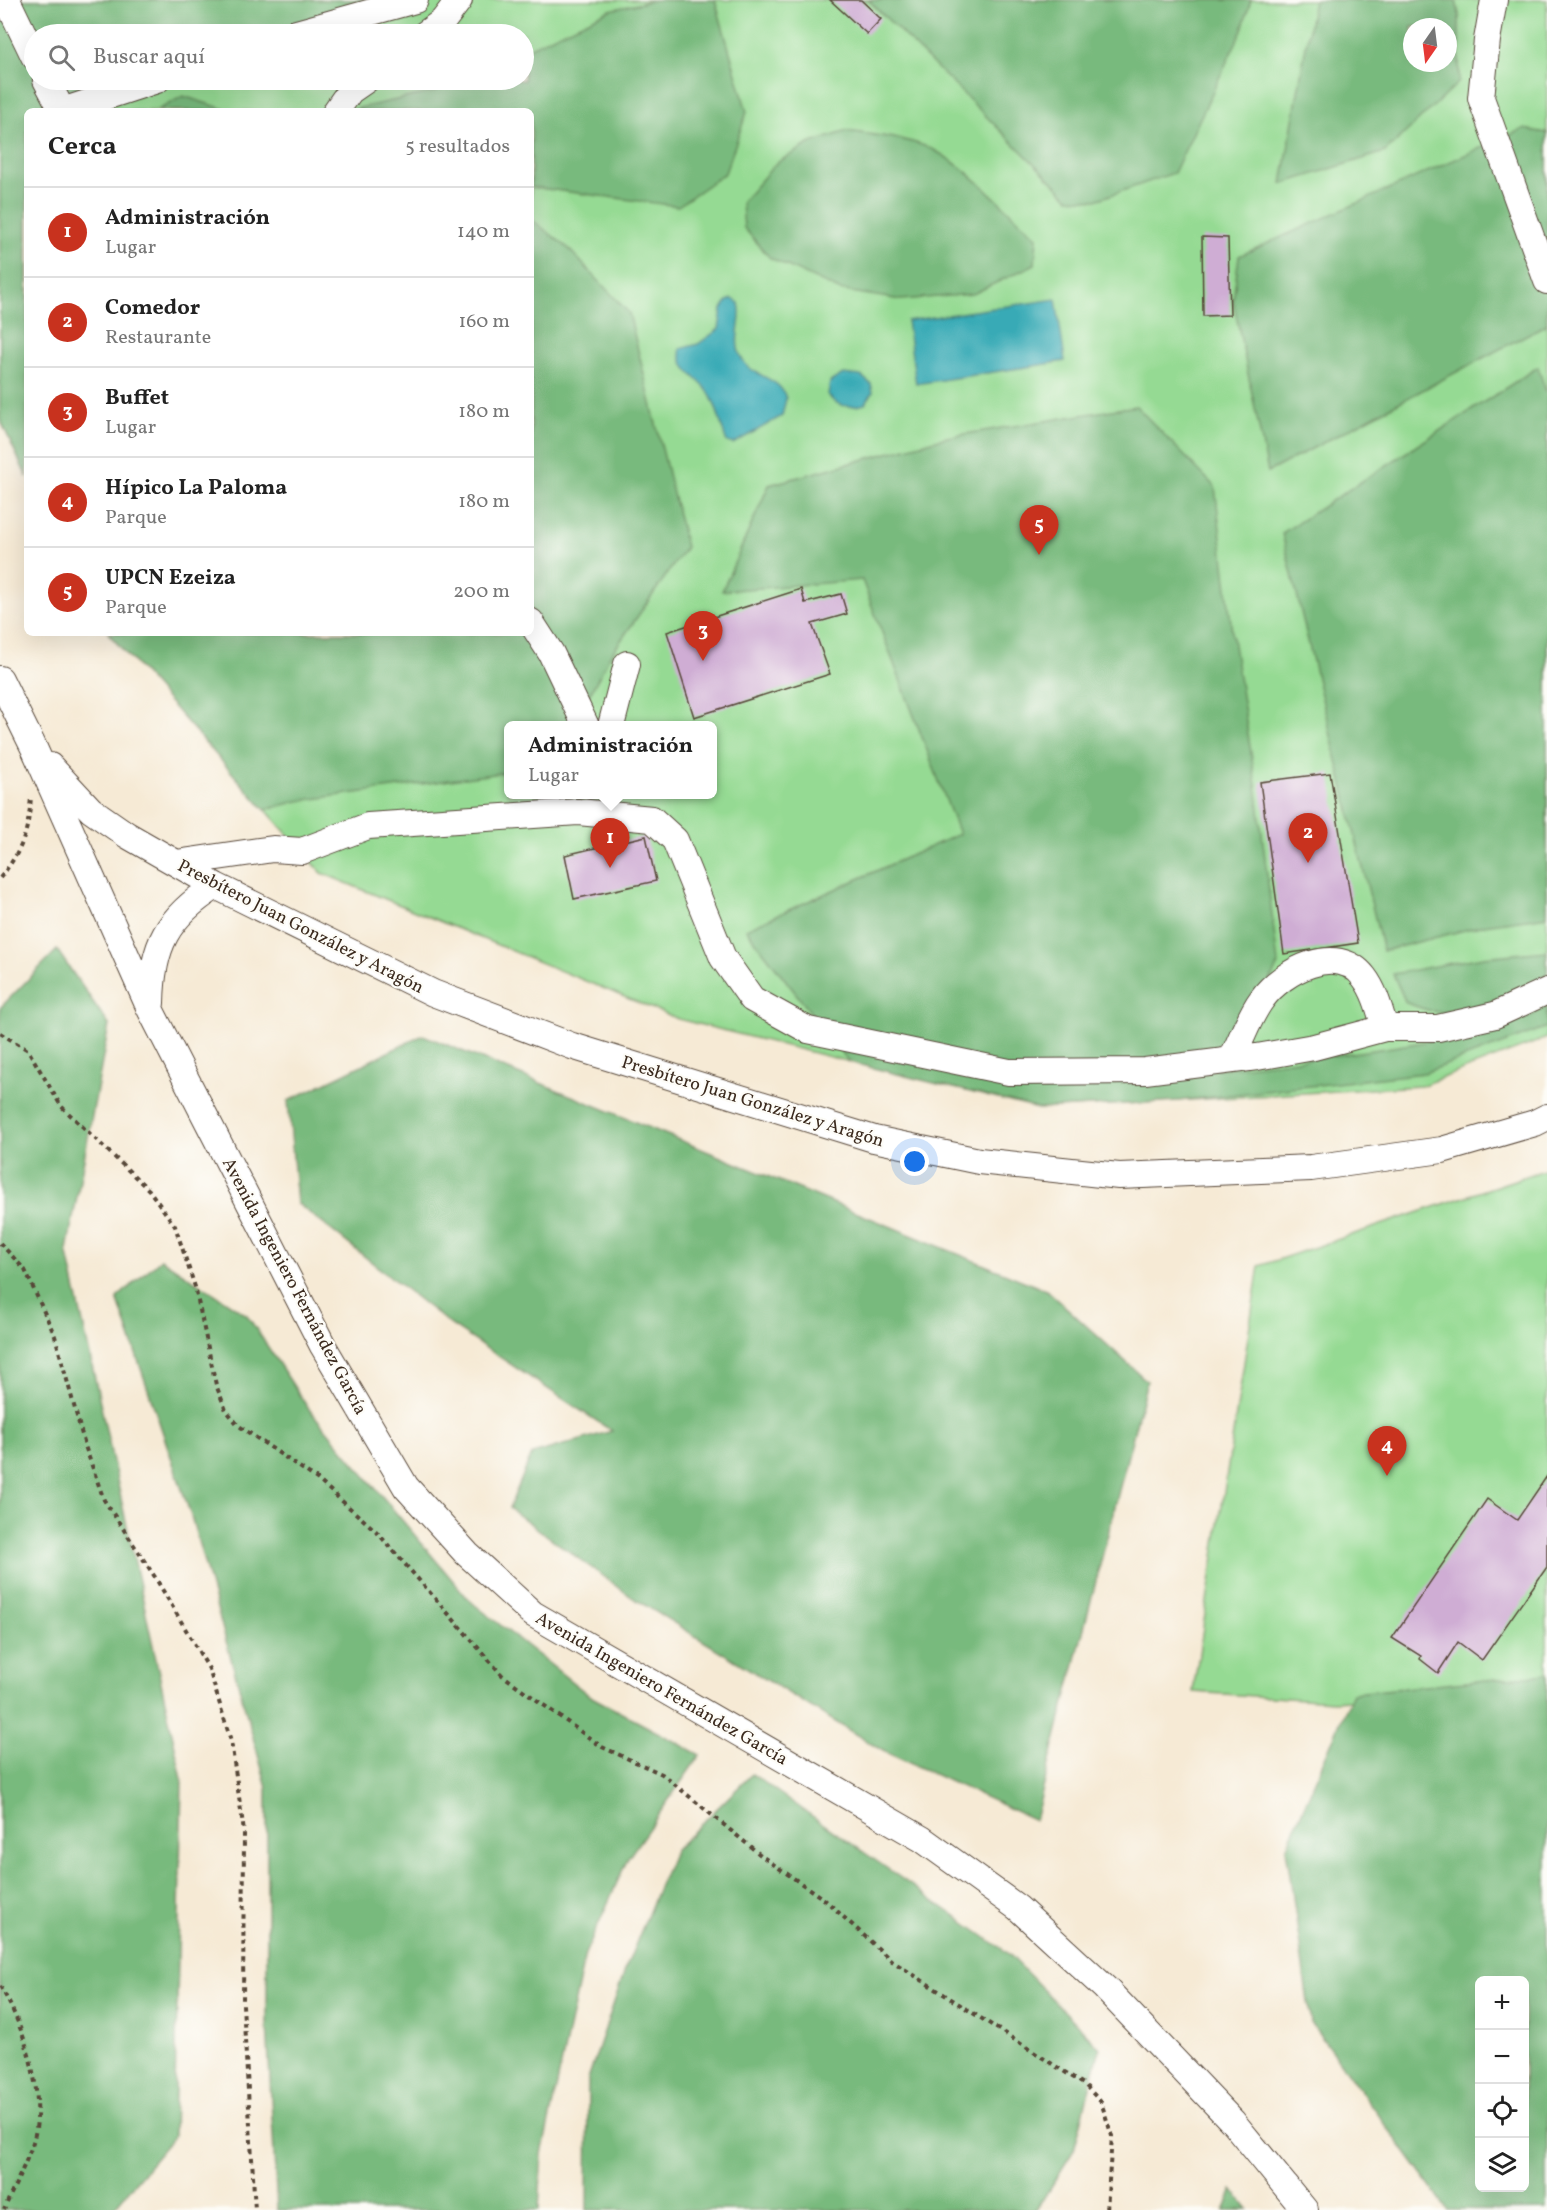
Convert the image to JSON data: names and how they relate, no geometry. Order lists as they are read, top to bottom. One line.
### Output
{"streets":{"street":["Presbítero Juan González y Aragón","Avenida Ingeniero Fernández García"]},"crossings":[["Presbítero Juan González y Aragón","Avenida Ingeniero Fernández García"]],"north":"bottom","page":{"search":"Buscar aquí","heading":["Cerca","5 resultados"],"list":[{"mark":"1","name":"Administración","note":"Lugar","value":"140 m"},{"mark":"2","name":"Comedor","note":"Restaurante","value":"160 m"},{"mark":"3","name":"Buffet","note":"Lugar","value":"180 m"},{"mark":"4","name":"Hípico La Paloma","note":"Parque","value":"180 m"},{"mark":"5","name":"UPCN Ezeiza","note":"Parque","value":"200 m"}],"pins":["5","3","2","1","4"],"popup":["Administración","Lugar"],"map_buttons":["+","−"]}}
